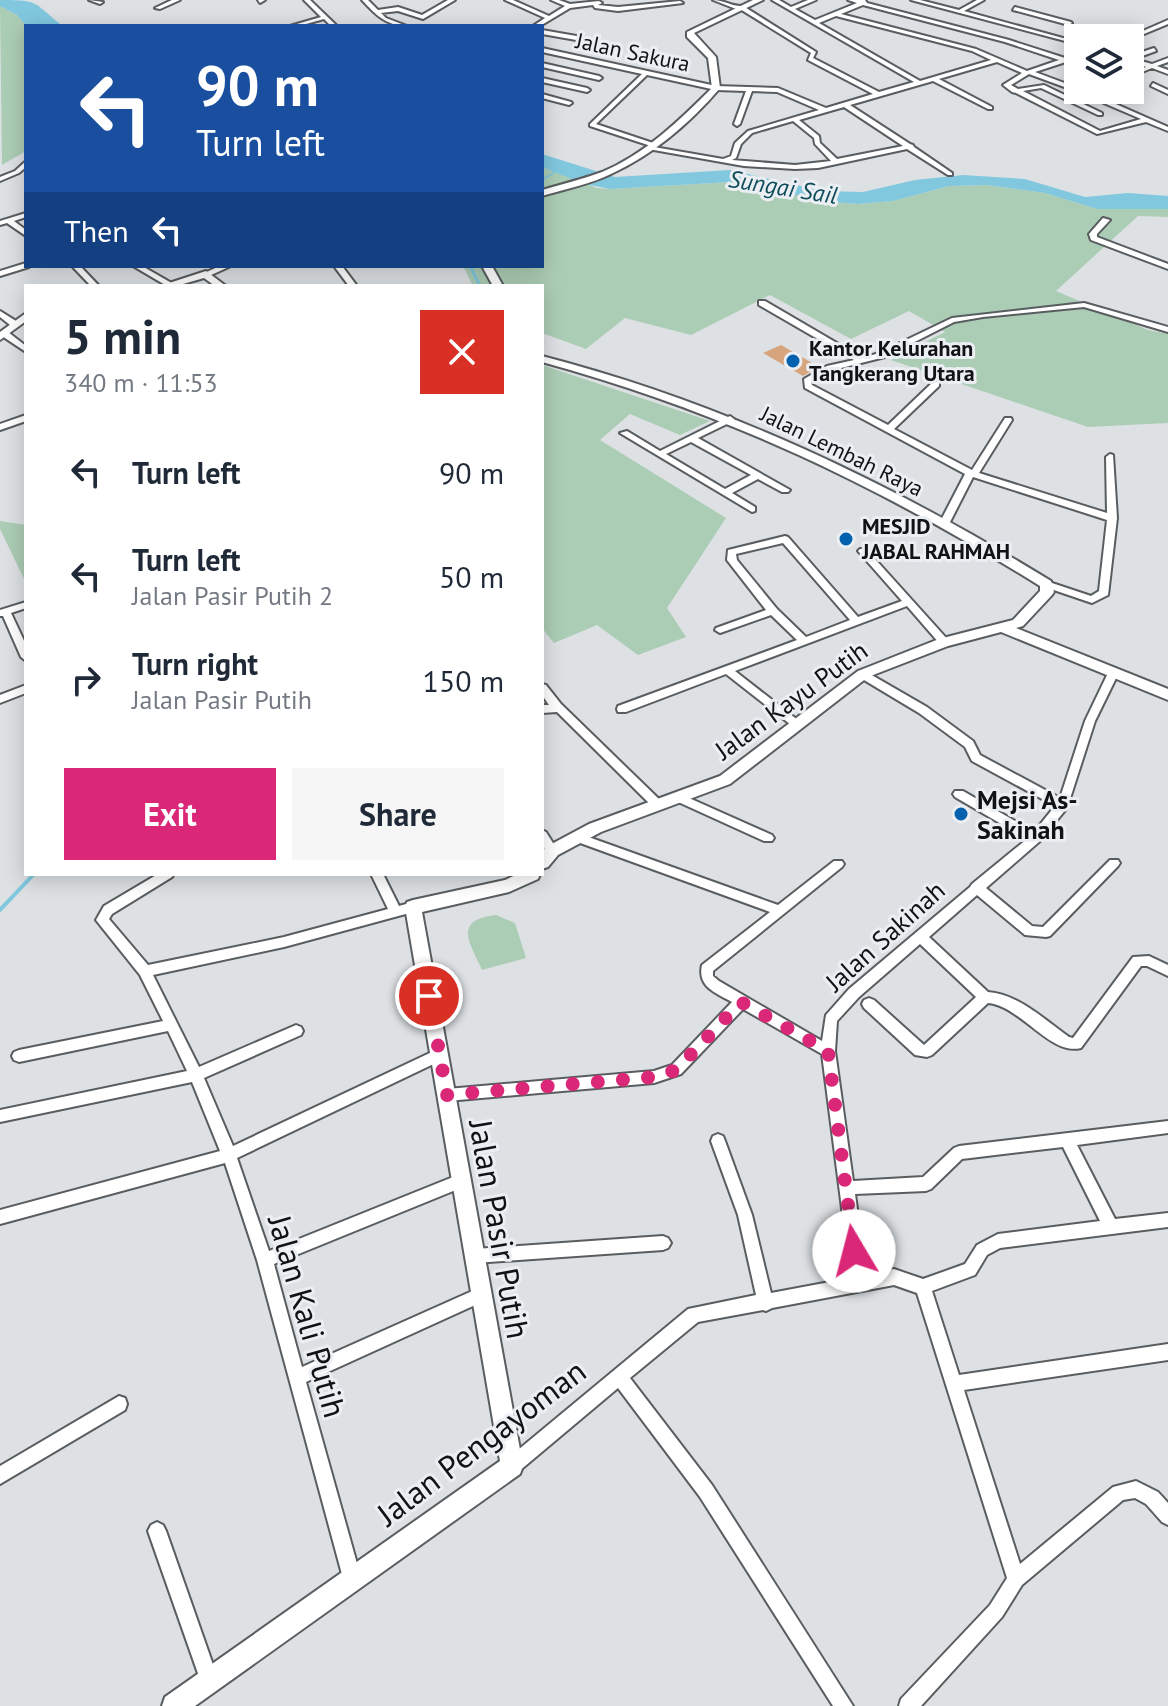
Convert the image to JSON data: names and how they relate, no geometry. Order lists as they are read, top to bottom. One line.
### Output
{"streets":{"street":["Jalan Sakura","Jalan Lembah Raya","Jalan Kayu Putih","Jalan Sakinah","Jalan Pasir Putih","Jalan Kali Putih","Jalan Pengayoman"]},"crossings":[["Jalan Pasir Putih","Jalan Pengayoman"],["Jalan Kali Putih","Jalan Pengayoman"]],"water":["Sungai Sail"],"places":["Kantor Kelurahan Tangkerang Utara","MESJID JABAL RAHMAH","Mejsi As- Sakinah"],"page":{"turn":["90 m","Turn left"],"then":"Then","heading":["5 min","340 m · 11:53"],"list":[{"name":"Turn left","value":"90 m"},{"name":"Turn left","note":"Jalan Pasir Putih 2","value":"50 m"},{"name":"Turn right","note":"Jalan Pasir Putih","value":"150 m"}],"buttons":["Exit","Share"]}}
